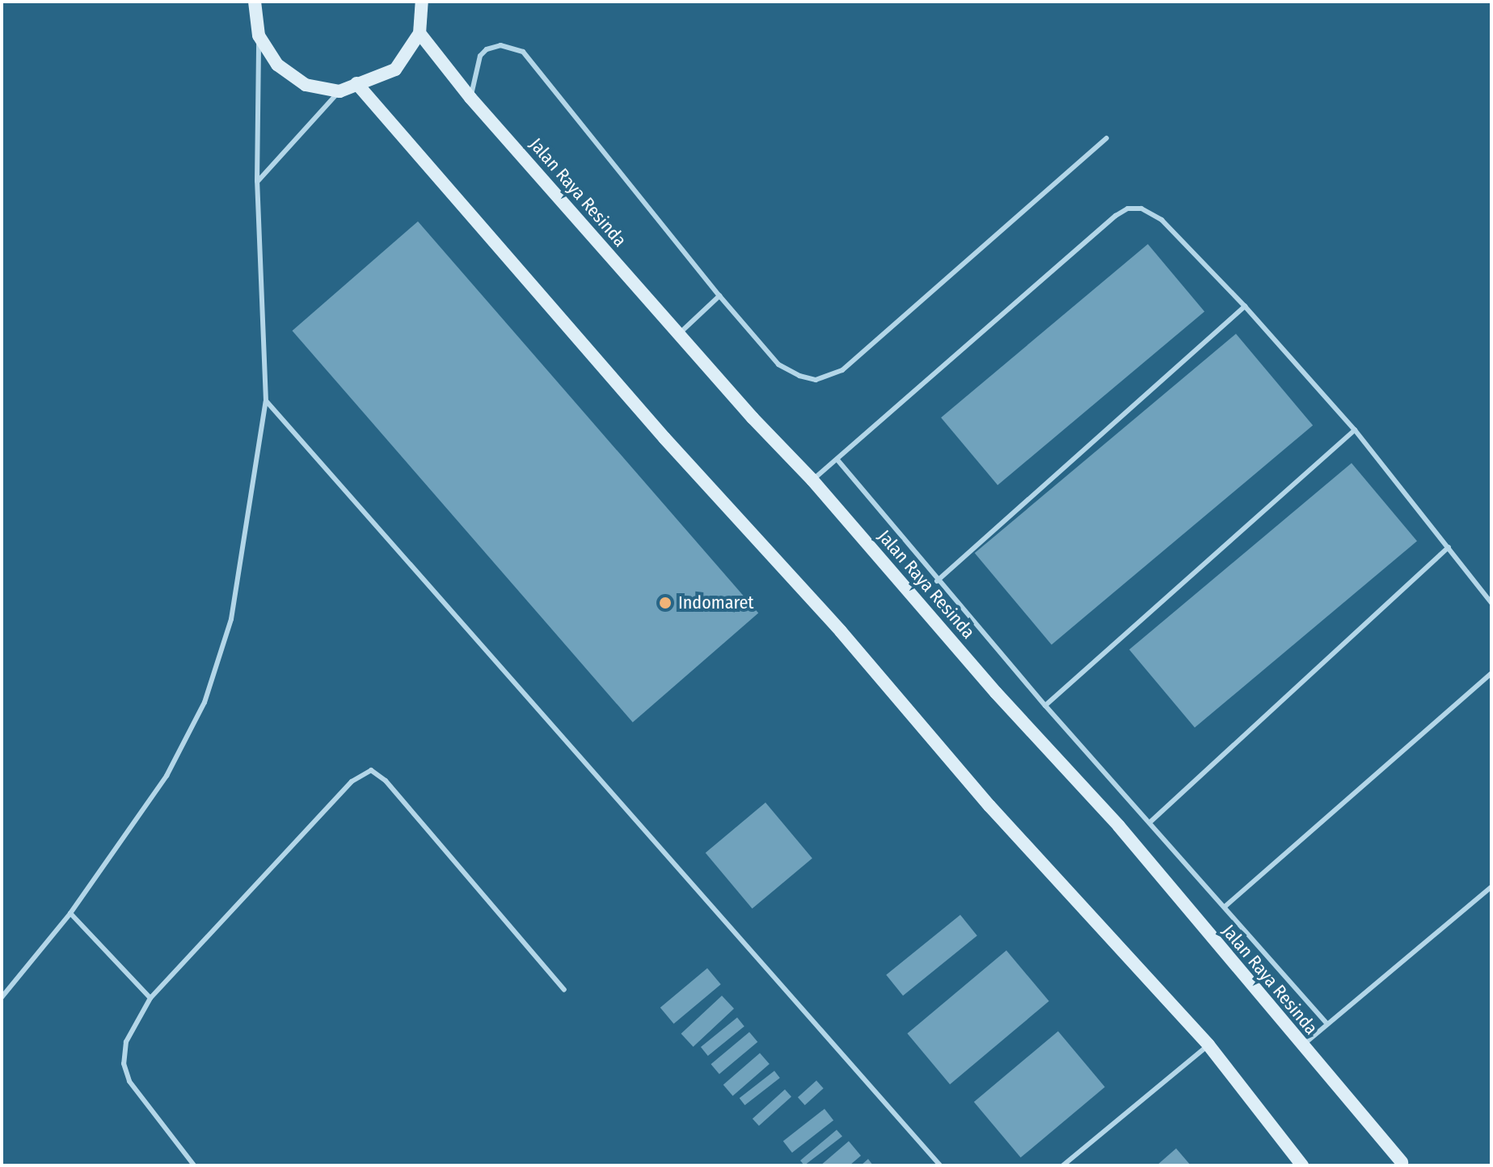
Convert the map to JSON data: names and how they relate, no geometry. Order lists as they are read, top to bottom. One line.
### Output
{"streets":{"street":["Jalan Raya Resinda"]},"places":["Indomaret"]}
